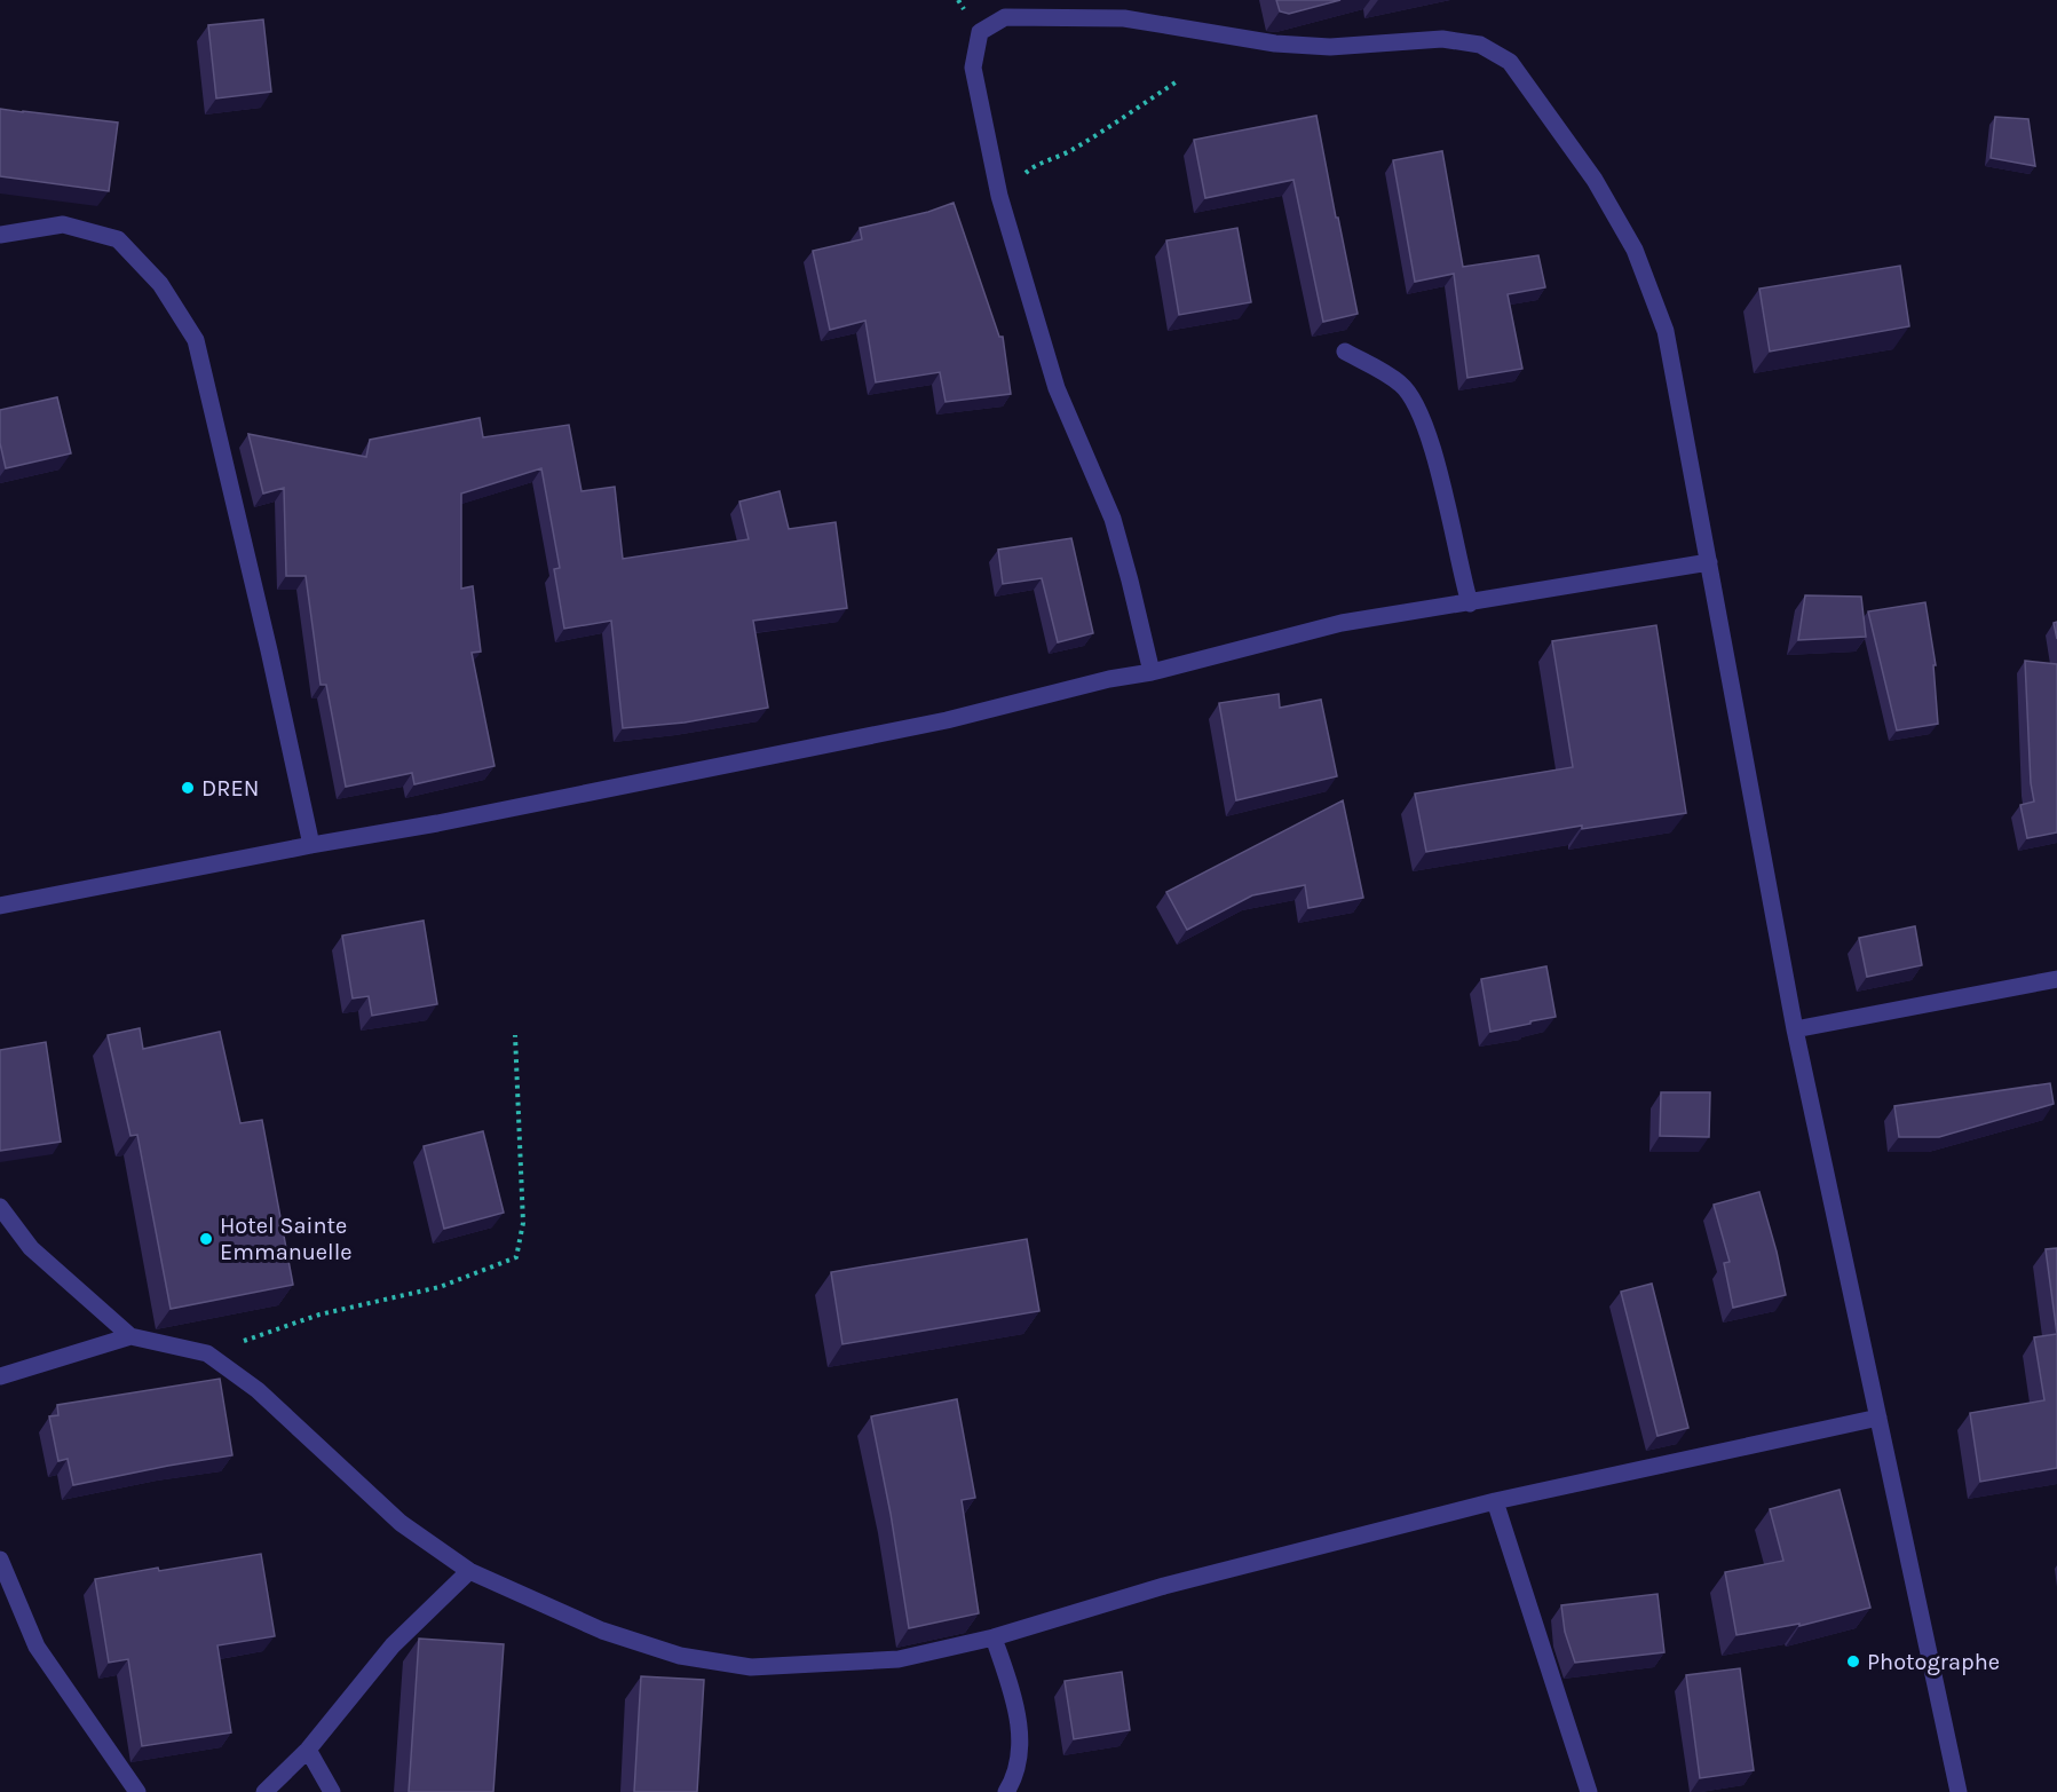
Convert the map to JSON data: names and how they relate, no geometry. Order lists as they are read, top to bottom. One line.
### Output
{"places":["DREN","Hotel Sainte Emmanuelle","Photographe"]}
